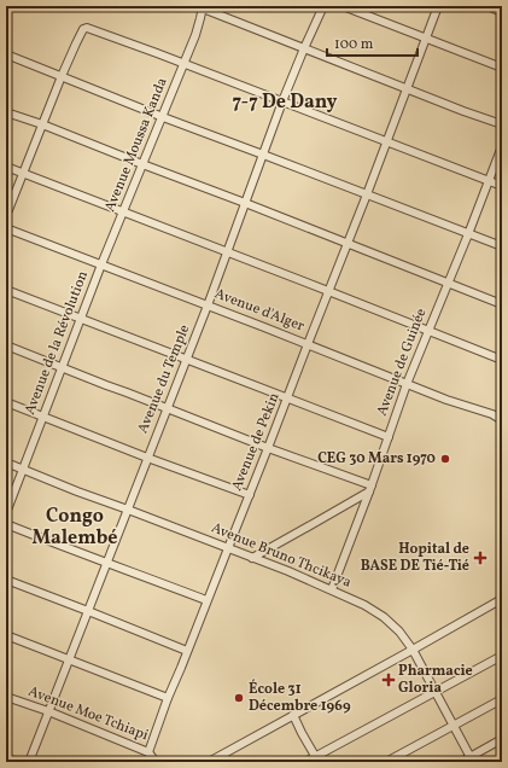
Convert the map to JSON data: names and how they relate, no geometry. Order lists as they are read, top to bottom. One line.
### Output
{"streets":{"street":["Avenue Moussa Kanda","Avenue d'Alger","Avenue de la Révolution","Avenue de Guinée","Avenue du Temple","Avenue de Pekin","Avenue Bruno Thcikaya","Avenue Moe Tchiapi"]},"crossings":[["Avenue Moussa Kanda","Avenue d'Alger"],["Avenue Moussa Kanda","Avenue de la Révolution"],["Avenue d'Alger","Avenue de la Révolution"],["Avenue d'Alger","Avenue de Guinée"],["Avenue d'Alger","Avenue du Temple"],["Avenue d'Alger","Avenue de Pekin"],["Avenue de la Révolution","Avenue Bruno Thcikaya"],["Avenue de Guinée","Avenue Bruno Thcikaya"],["Avenue du Temple","Avenue Bruno Thcikaya"],["Avenue du Temple","Avenue Moe Tchiapi"],["Avenue de Pekin","Avenue Bruno Thcikaya"],["Avenue de Pekin","Avenue Moe Tchiapi"]],"districts":["7-7 De Dany","Congo Malembé"],"places":{"other":["CEG 30 Mars 1970","École 31 Décembre 1969"],"health":["Hopital de BASE DE Tié-Tié","Pharmacie Gloria"]},"scale_bar":"100 m"}
